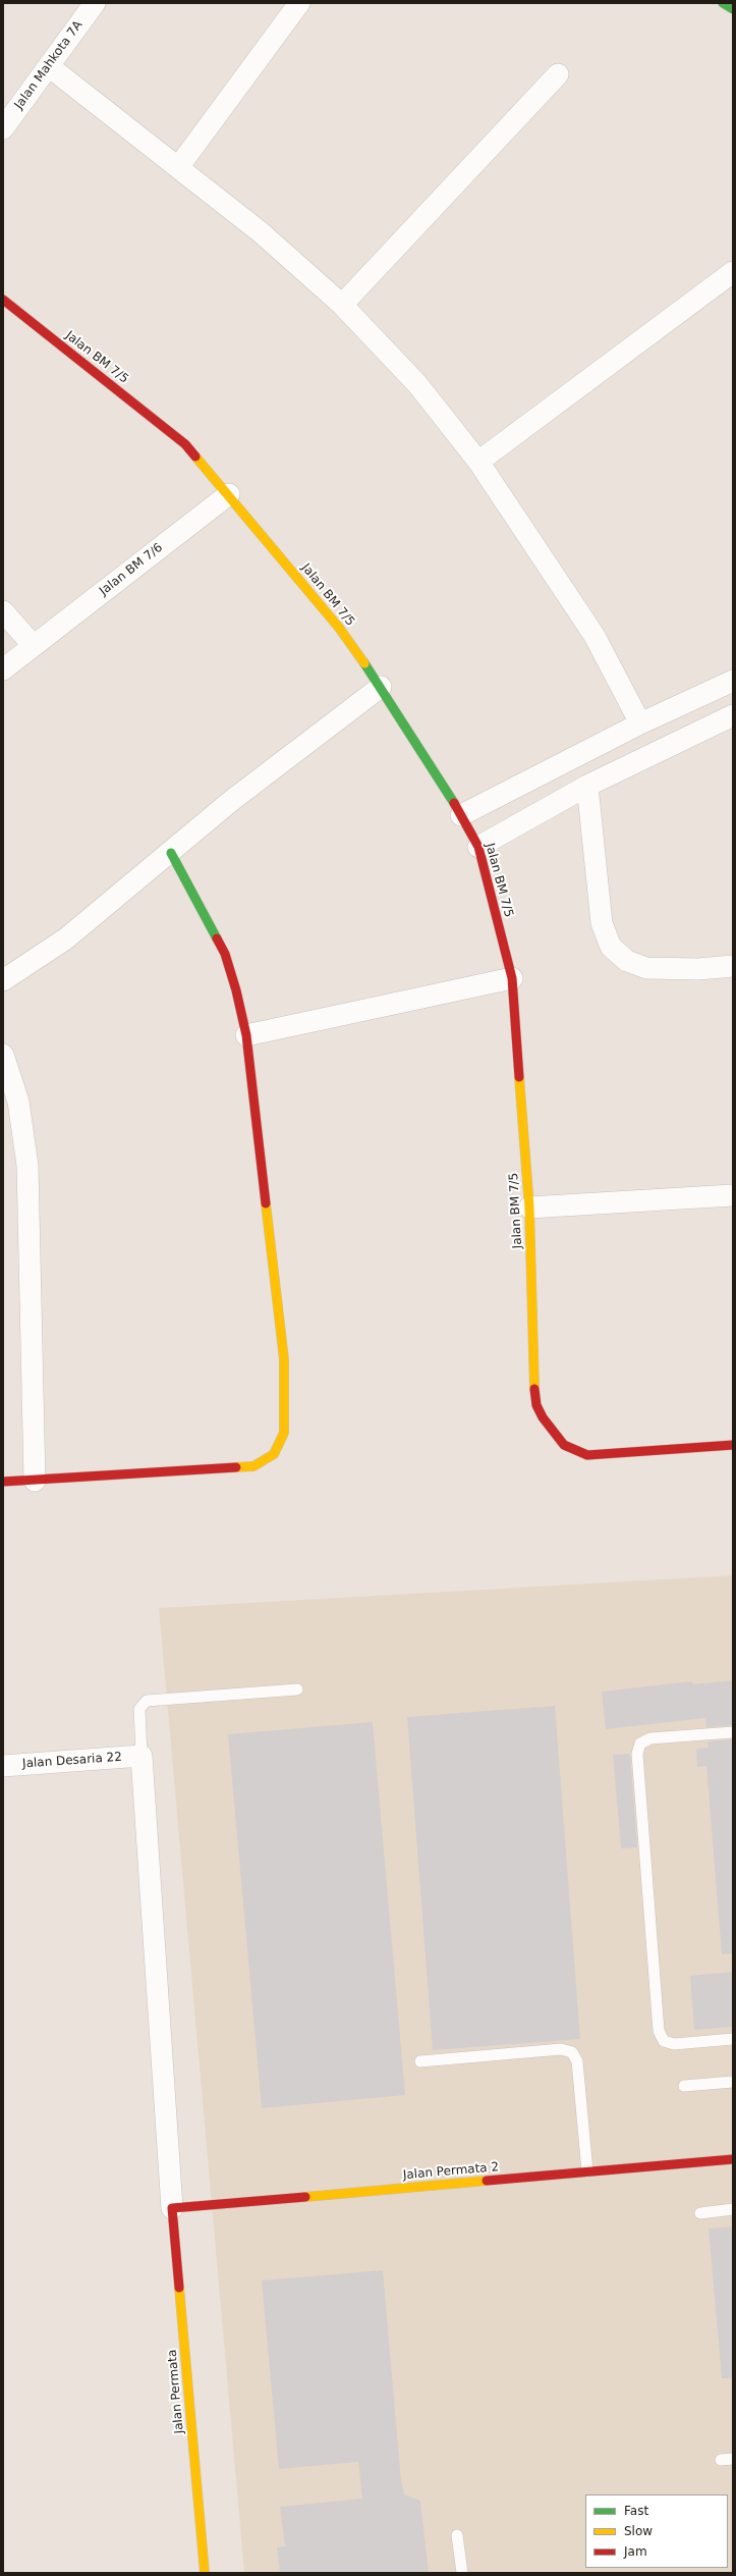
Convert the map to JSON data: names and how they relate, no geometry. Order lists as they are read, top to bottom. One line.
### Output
{"streets":{"street":["Jalan Mahkota 7A","Jalan BM 7/5","Jalan BM 7/6","Jalan Desaria 22","Jalan Permata 2","Jalan Permata"]},"crossings":[["Jalan BM 7/5","Jalan BM 7/6"],["Jalan Permata 2","Jalan Permata"]],"legend":["Fast","Slow","Jam"]}
